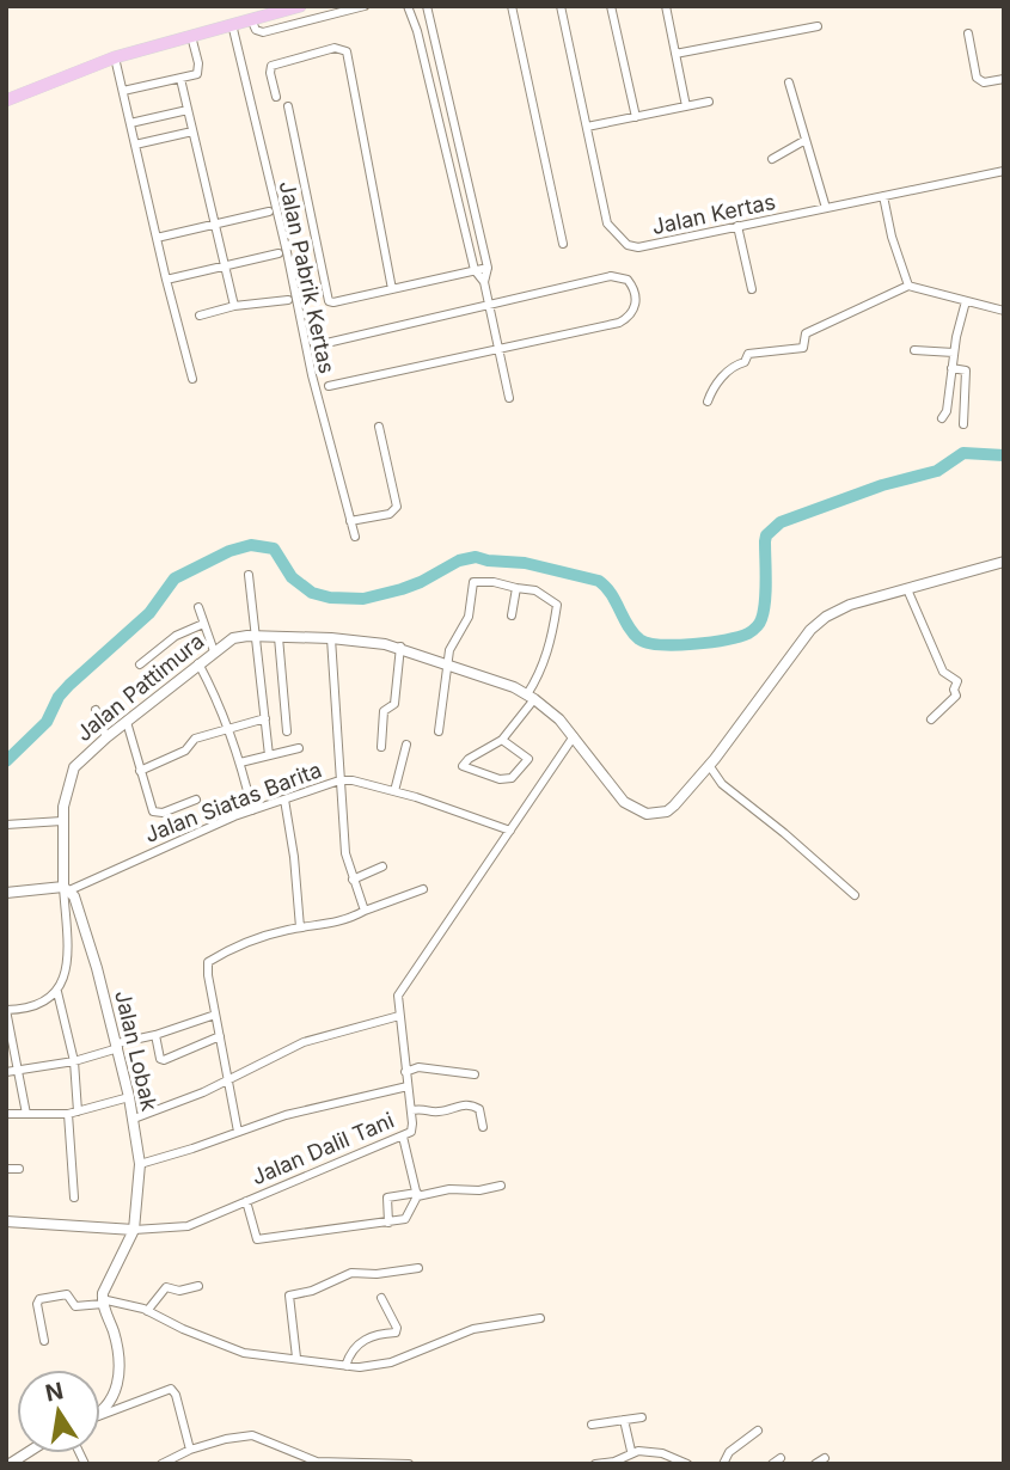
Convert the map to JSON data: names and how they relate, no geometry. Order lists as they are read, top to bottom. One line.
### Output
{"streets":{"street":["Jalan Kertas","Jalan Pabrik Kertas","Jalan Pattimura","Jalan Siatas Barita","Jalan Lobak","Jalan Dalil Tani"]},"crossings":[["Jalan Pattimura","Jalan Siatas Barita"],["Jalan Pattimura","Jalan Lobak"],["Jalan Pattimura","Jalan Dalil Tani"],["Jalan Siatas Barita","Jalan Lobak"],["Jalan Siatas Barita","Jalan Dalil Tani"],["Jalan Lobak","Jalan Dalil Tani"]],"north":"top"}
